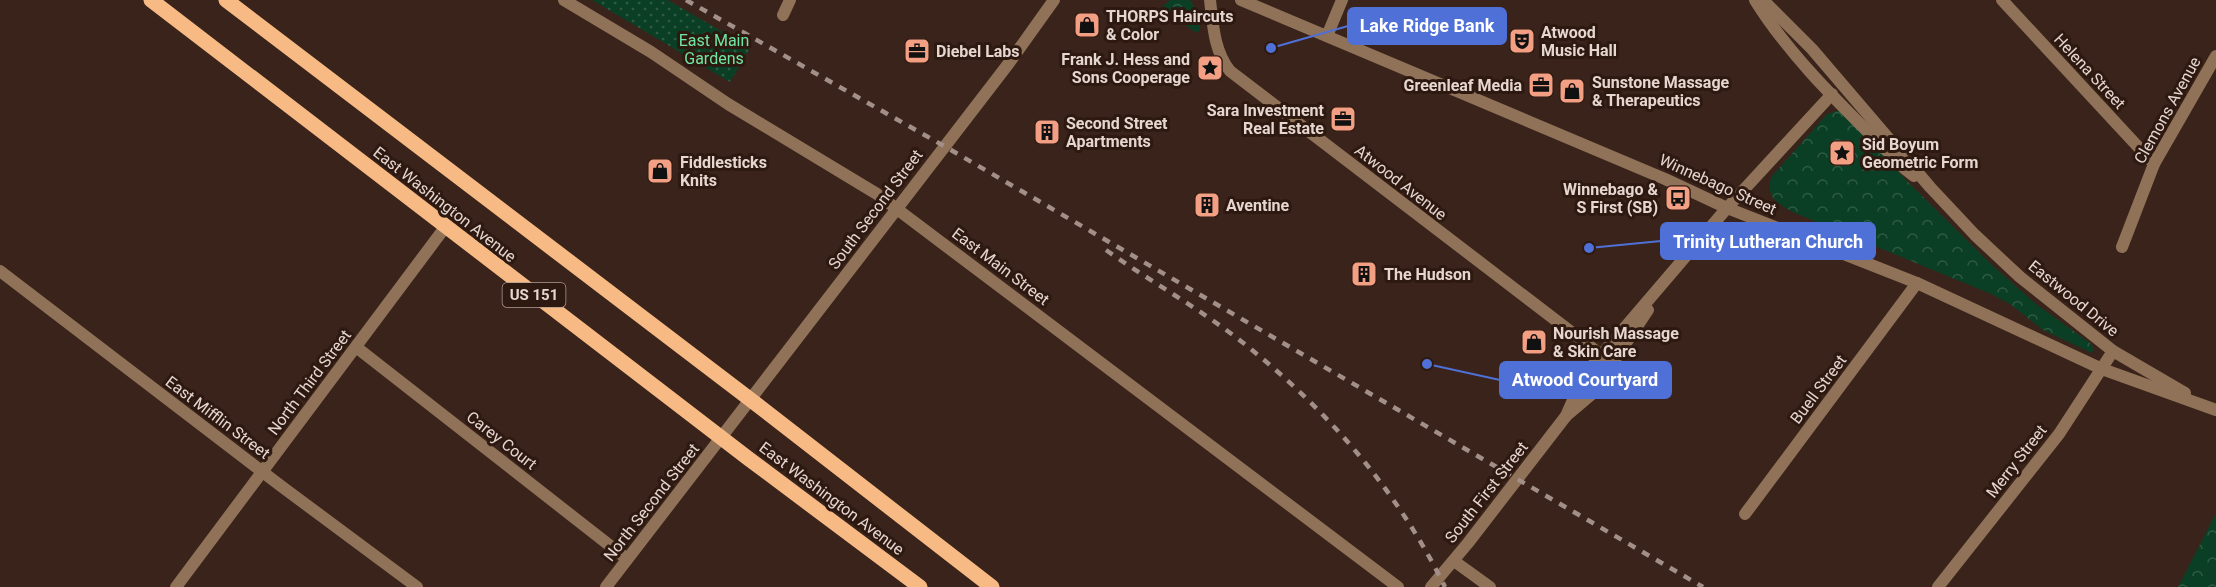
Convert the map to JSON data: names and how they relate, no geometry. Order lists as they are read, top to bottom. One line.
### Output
{"streets":{"main road":["East Washington Avenue","US 151"],"street":["Helena Street","Clemons Avenue","Atwood Avenue","Winnebago Street","South Second Street","East Main Street","Eastwood Drive","North Third Street","Buell Street","East Mifflin Street","Carey Court","Merry Street","South First Street","North Second Street"]},"crossings":[["Helena Street","Clemons Avenue"],["Atwood Avenue","South First Street"],["Winnebago Street","Eastwood Drive"],["Winnebago Street","Buell Street"],["Winnebago Street","Merry Street"],["Winnebago Street","South First Street"],["East Washington Avenue","South Second Street"],["East Washington Avenue","North Third Street"],["East Washington Avenue","North Second Street"],["South Second Street","East Main Street"],["South Second Street","North Second Street"],["Eastwood Drive","Merry Street"],["Eastwood Drive","South First Street"],["North Third Street","East Mifflin Street"],["North Third Street","Carey Court"],["Carey Court","North Second Street"]],"parks":["East Main Gardens"],"places":{"shop":["THORPS Haircuts & Color","Sunstone Massage & Therapeutics","Fiddlesticks Knits","Nourish Massage & Skin Care"],"theatre":["Atwood Music Hall"],"other":["Lake Ridge Bank","Trinity Lutheran Church","Atwood Courtyard"],"office":["Diebel Labs","Greenleaf Media","Sara Investment Real Estate"],"place":["Frank J. Hess and Sons Cooperage","Sid Boyum Geometric Form"],"building":["Second Street Apartments","Aventine","The Hudson"],"bus stop":["Winnebago & S First (SB)"]}}
